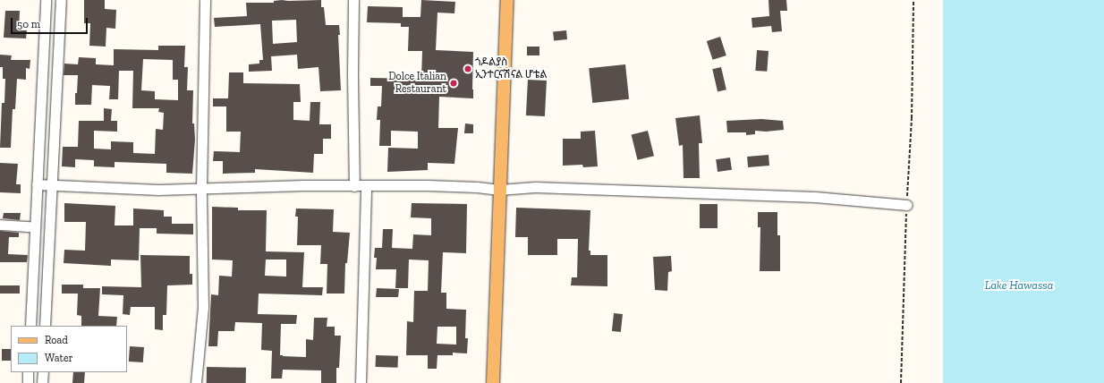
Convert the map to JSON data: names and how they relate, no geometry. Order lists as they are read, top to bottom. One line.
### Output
{"water":["Lake Hawassa"],"places":["ጎዶልያስ ኢንተርናሽናል ሆቴል","Dolce Italian Restaurant"],"legend":["Road","Water"],"scale_bar":"50 m"}
